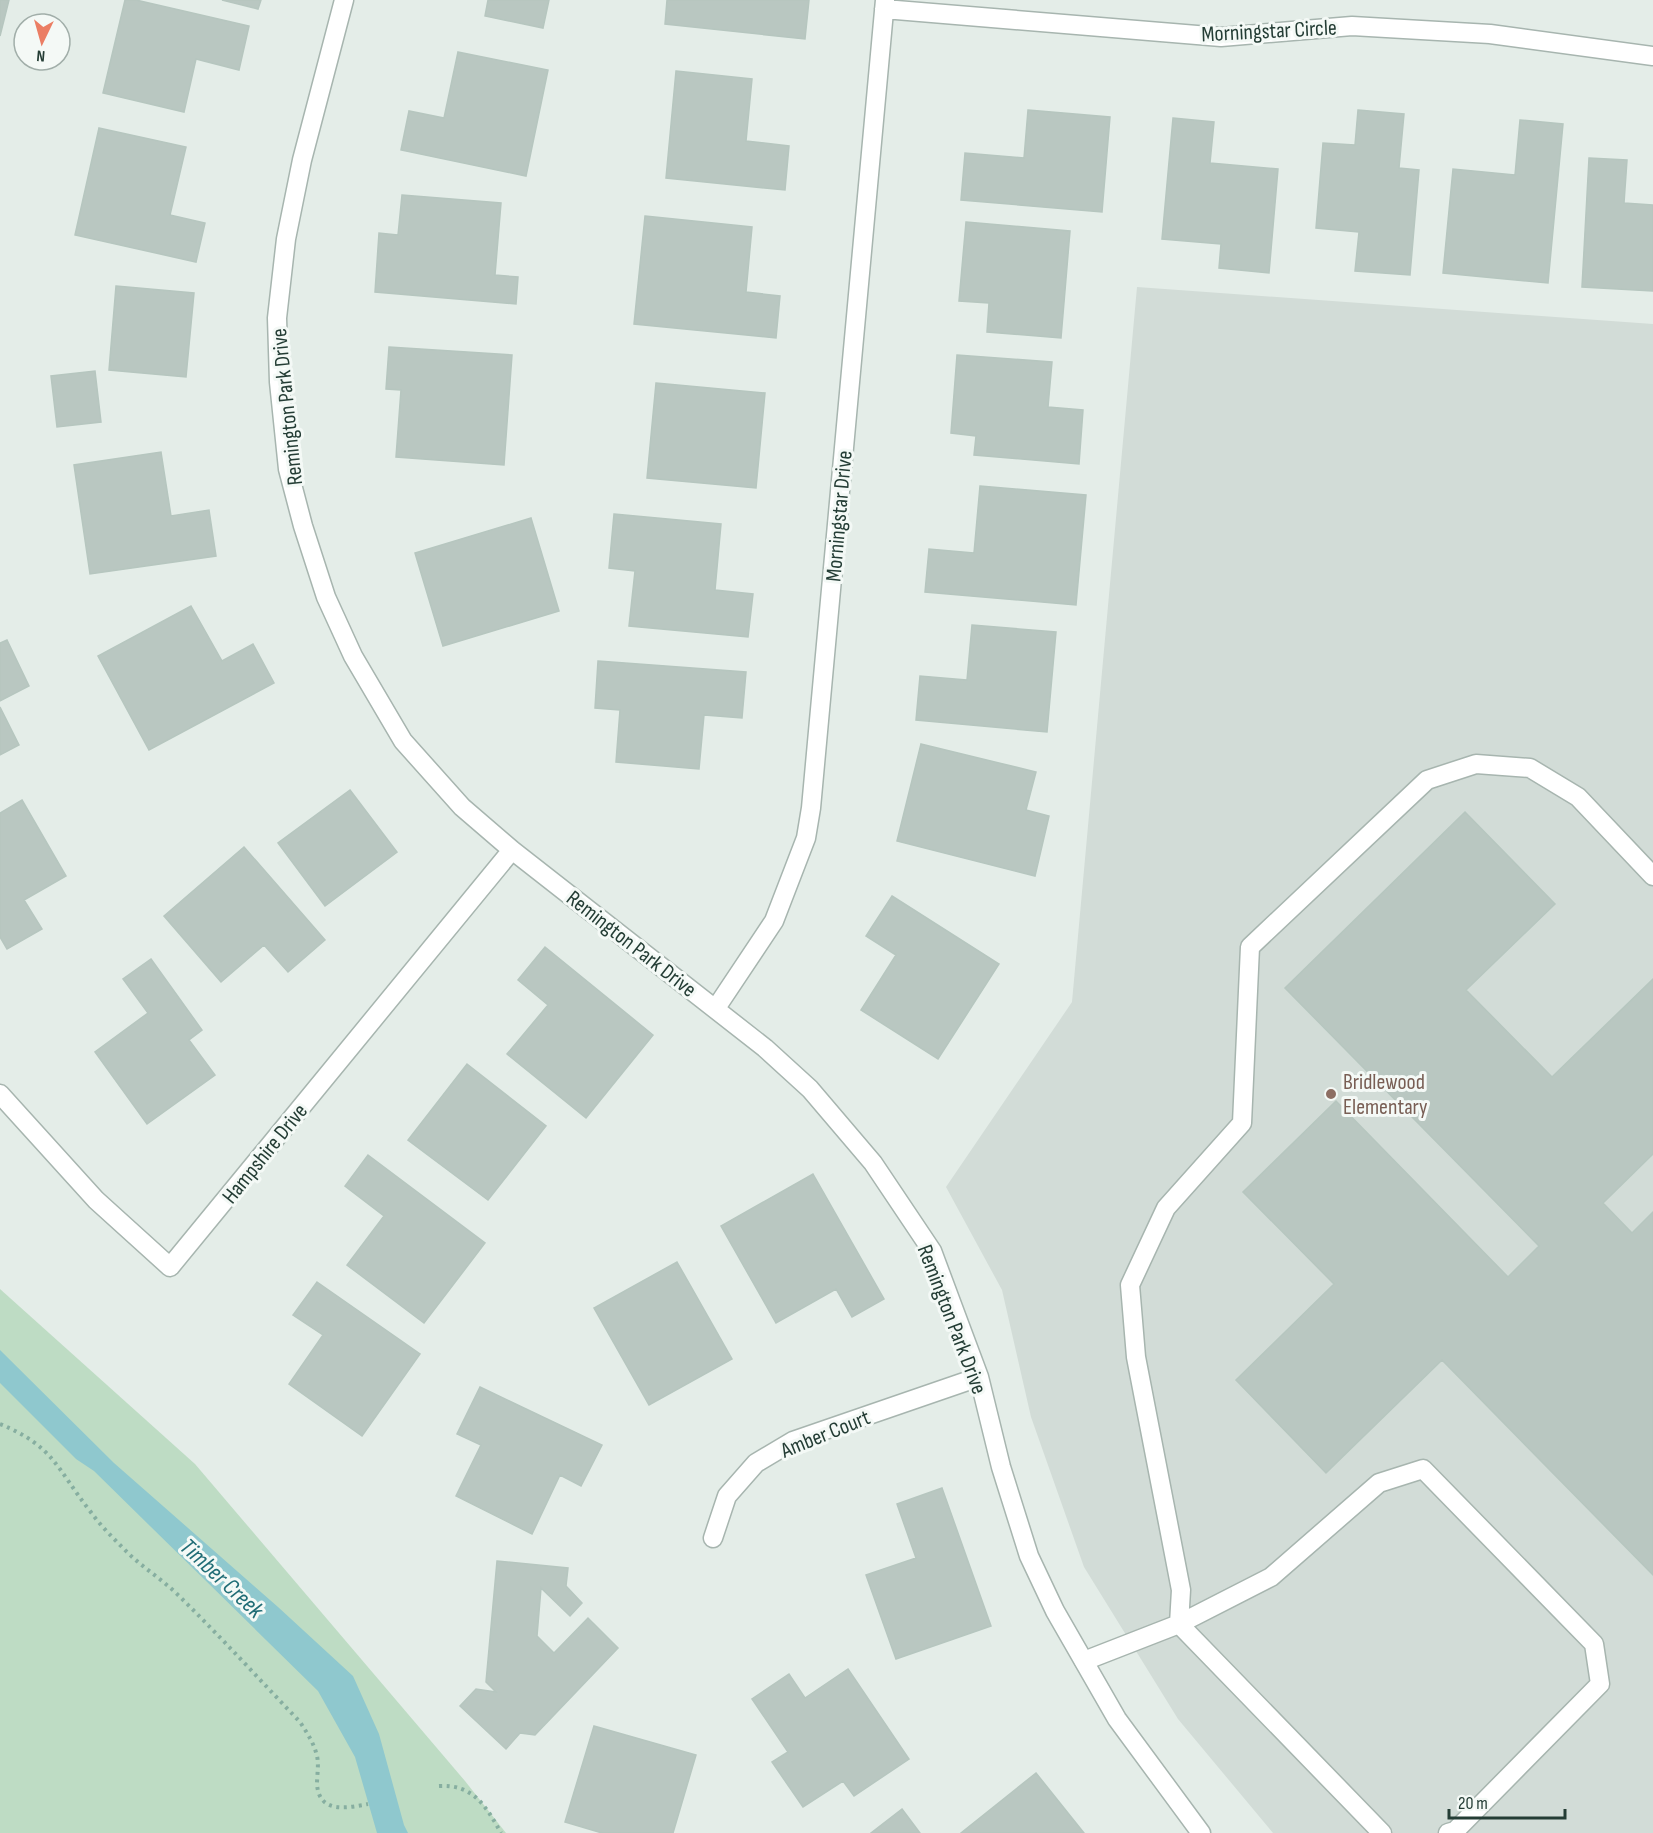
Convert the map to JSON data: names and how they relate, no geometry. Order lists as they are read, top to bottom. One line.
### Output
{"streets":{"street":["Morningstar Circle","Remington Park Drive","Morningstar Drive","Hampshire Drive","Amber Court"]},"crossings":[["Morningstar Circle","Morningstar Drive"],["Remington Park Drive","Morningstar Drive"],["Remington Park Drive","Hampshire Drive"],["Remington Park Drive","Amber Court"]],"water":["Timber Creek"],"places":["Bridlewood Elementary"],"scale_bar":"20 m","north":"bottom"}
